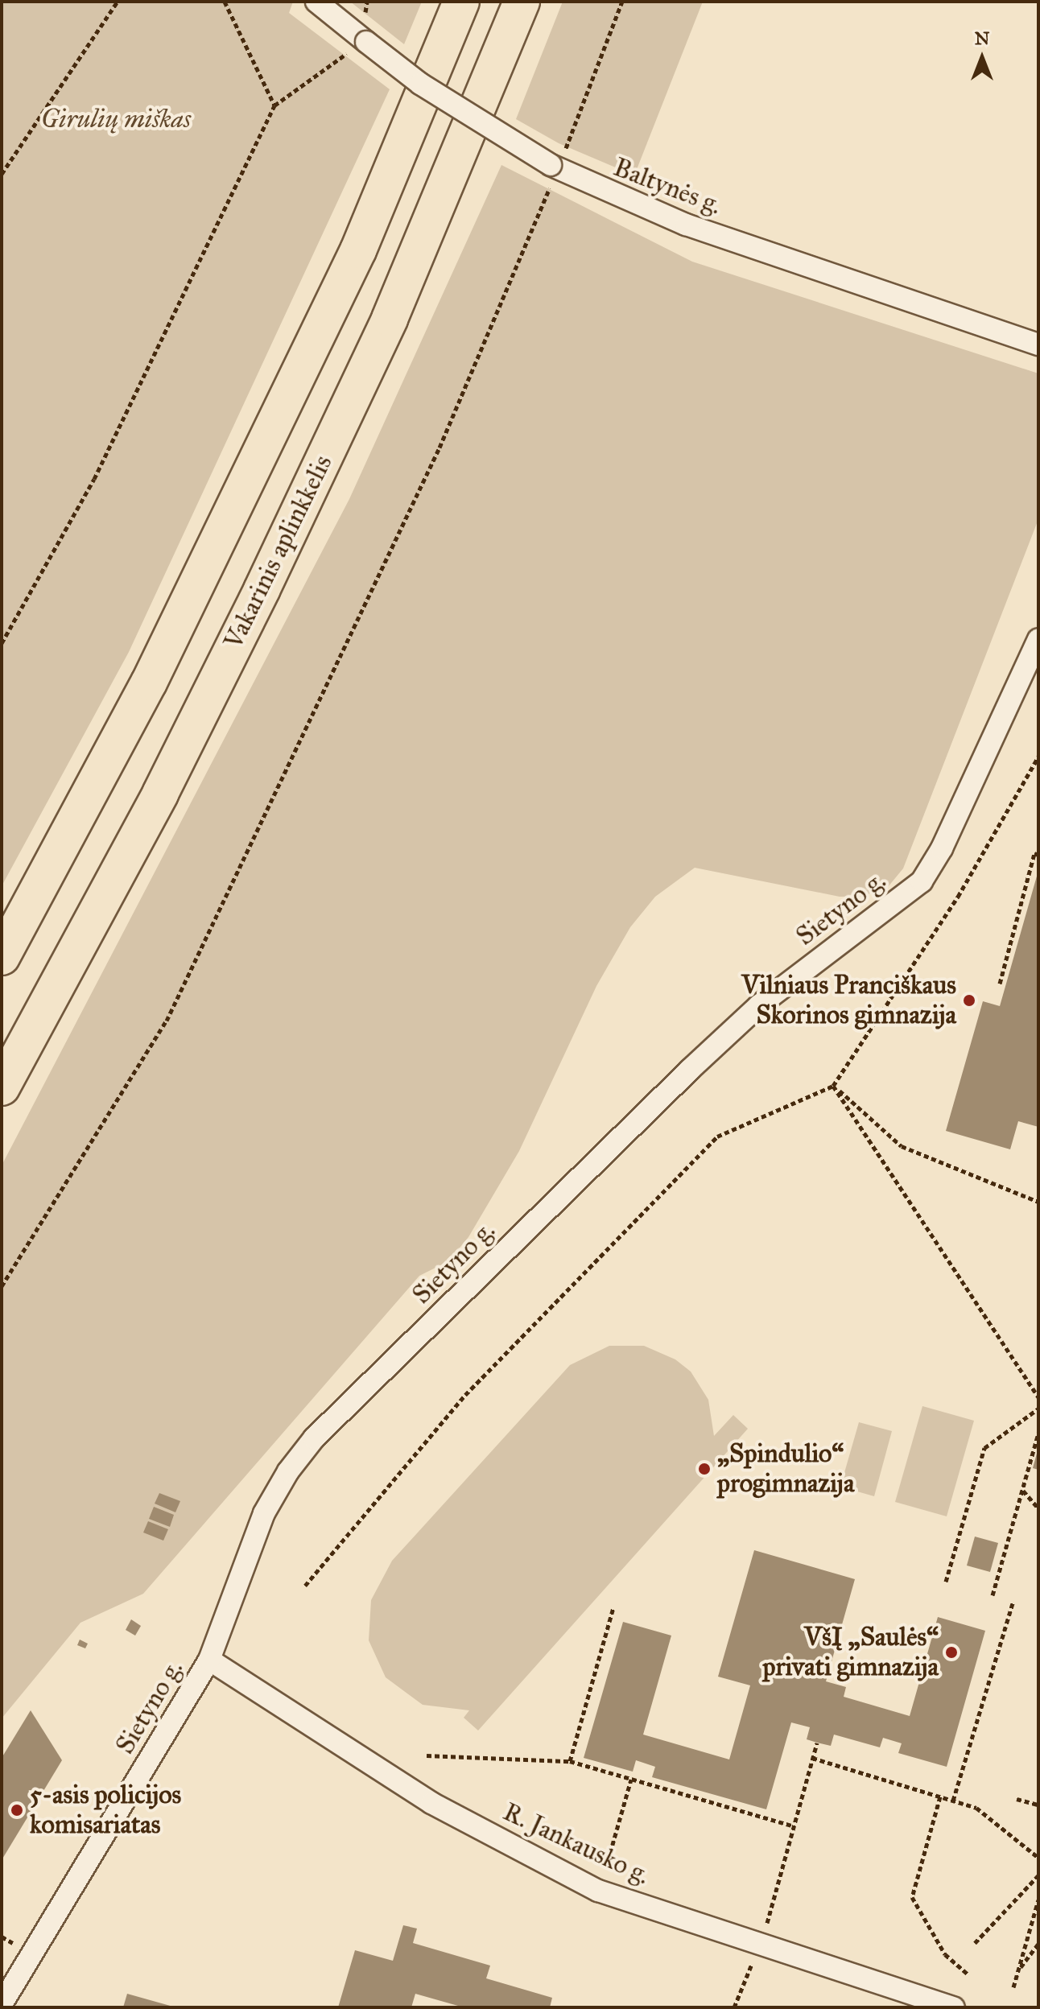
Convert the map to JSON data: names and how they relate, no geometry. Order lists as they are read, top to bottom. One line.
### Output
{"streets":{"highway":["Vakarinis aplinkkelis"],"street":["Baltynės g.","Sietyno g.","R. Jankausko g."]},"crossings":[["Sietyno g.","R. Jankausko g."]],"parks":["Girulių miškas"],"places":["Vilniaus Pranciškaus Skorinos gimnazija","„Spindulio“ progimnazija","VšĮ „Saulės“ privati gimnazija","5-asis policijos komisariatas"],"north":"top"}
